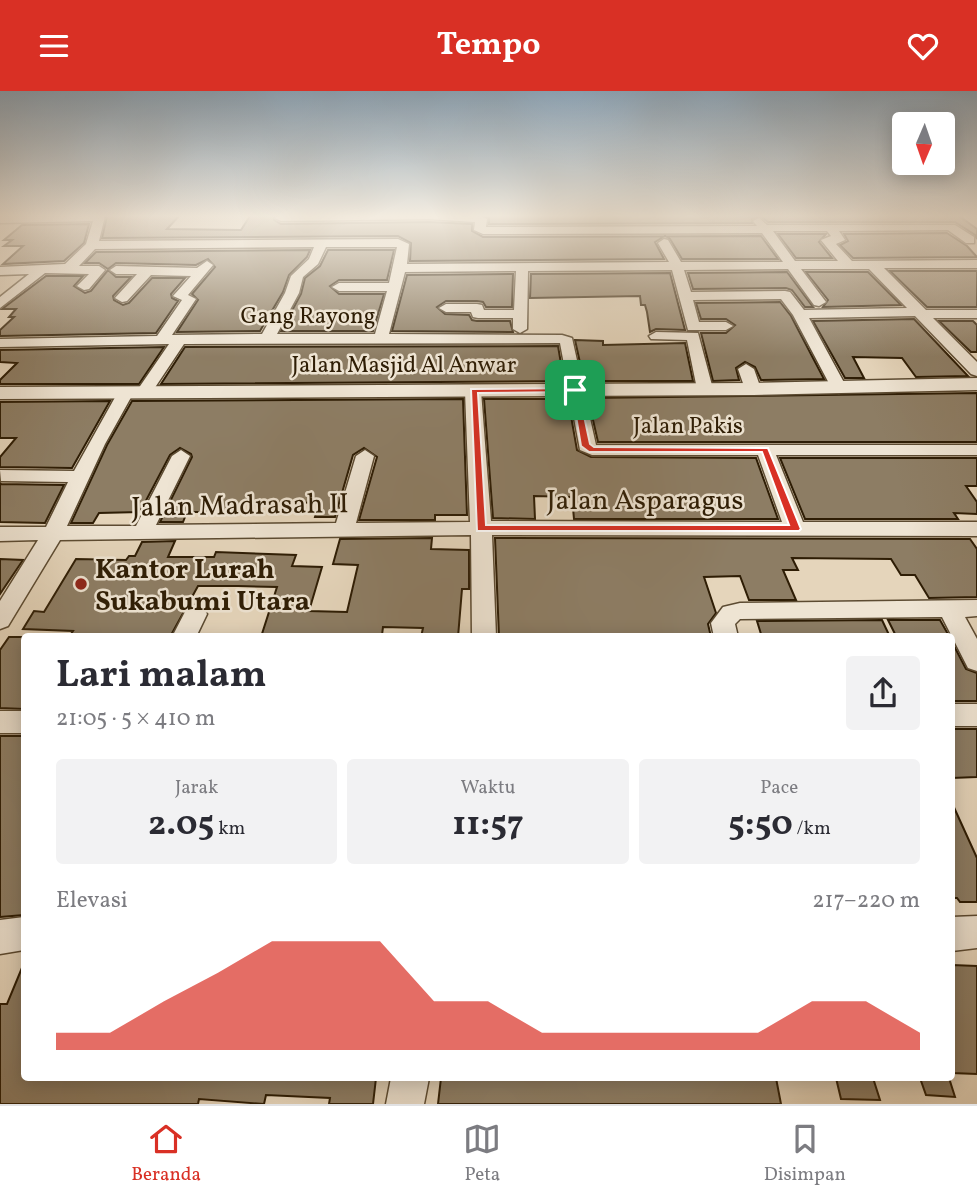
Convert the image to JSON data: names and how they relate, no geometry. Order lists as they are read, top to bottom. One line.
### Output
{"streets":{"street":["Gang Rayong","Jalan Masjid Al Anwar","Jalan Pakis","Jalan Asparagus","Jalan Madrasah II"]},"crossings":[["Gang Rayong","Jalan Masjid Al Anwar"],["Gang Rayong","Jalan Pakis"],["Jalan Masjid Al Anwar","Jalan Pakis"],["Jalan Pakis","Jalan Asparagus"],["Jalan Asparagus","Jalan Madrasah II"]],"places":["Kantor Lurah Sukabumi Utara"],"north":"bottom","page":{"header":"Tempo","heading":["Lari malam","21:05 · 5 × 410 m"],"stats":[["Jarak","2.05 km"],["Waktu","11:57"],["Pace","5:50 /km"]],"chart":["Elevasi","217–220 m"],"tabs":["Beranda","Peta","Disimpan"]}}
